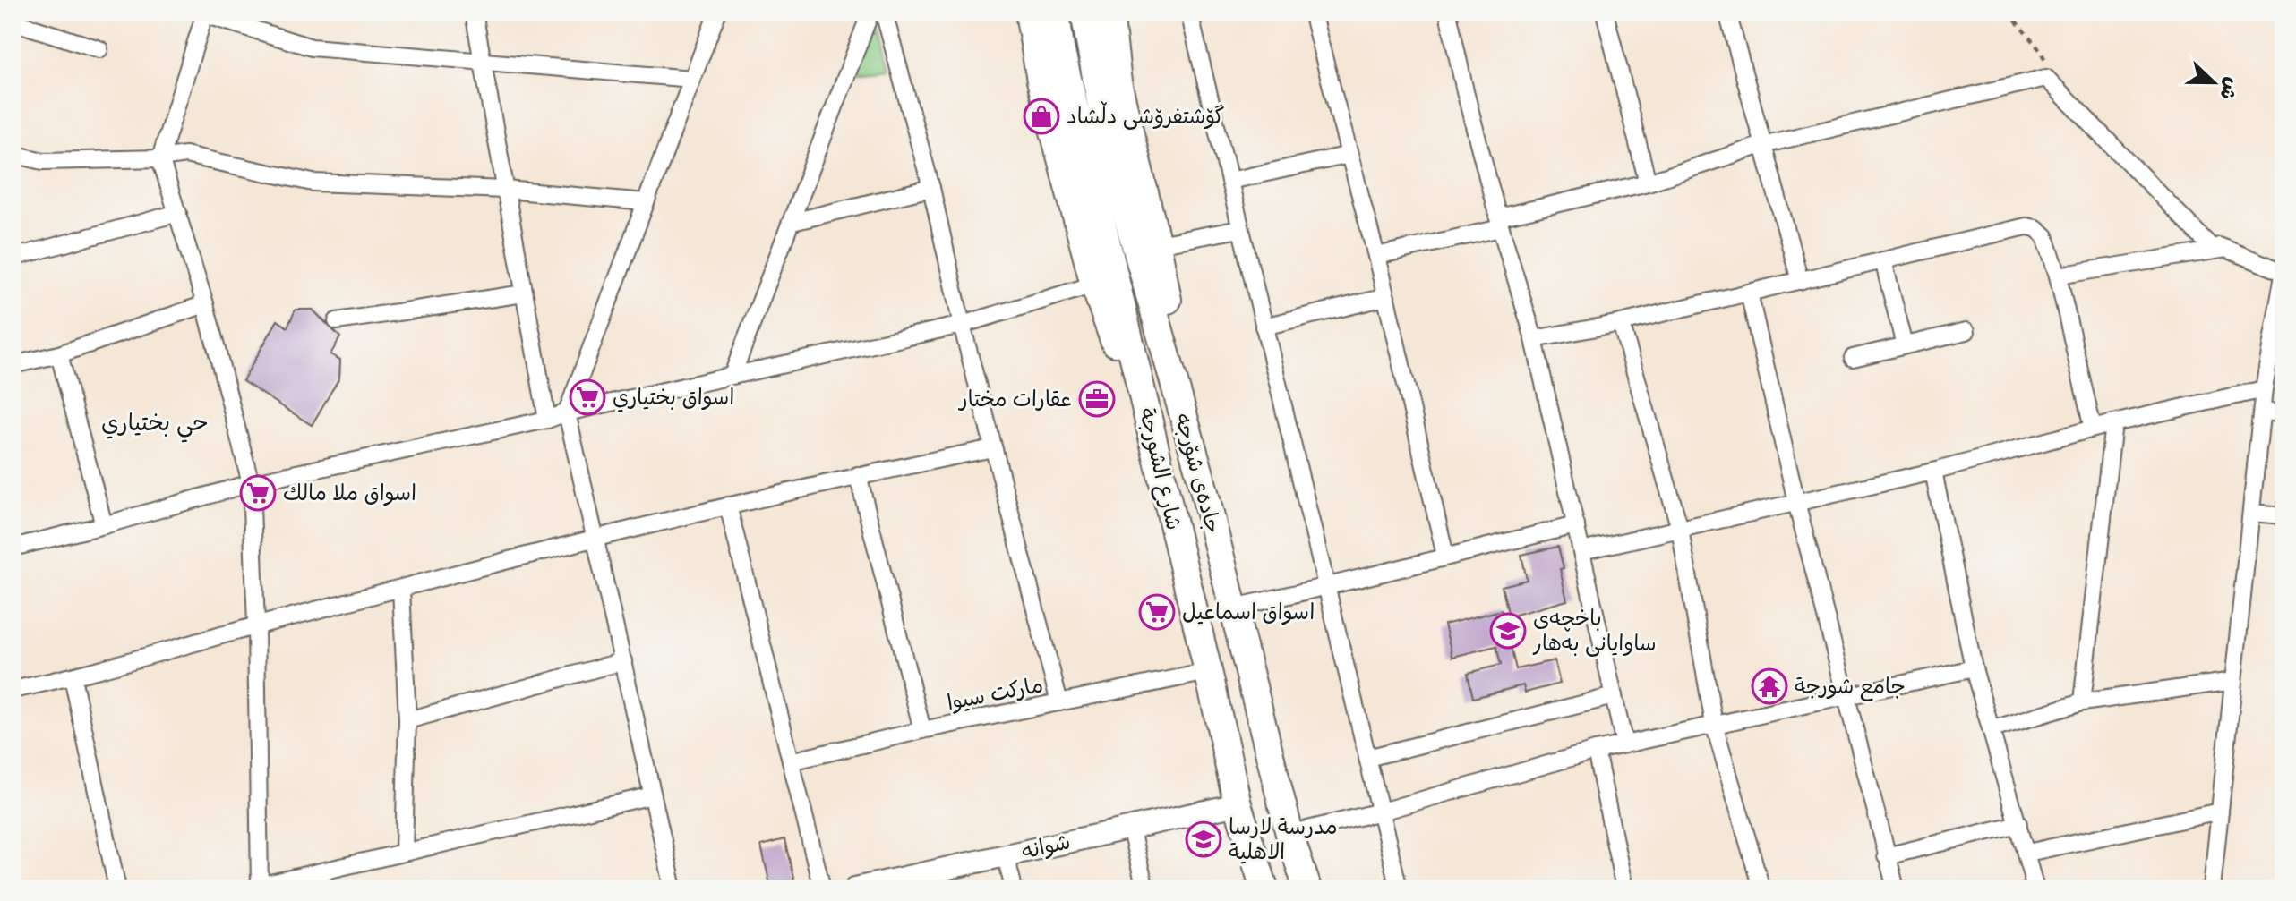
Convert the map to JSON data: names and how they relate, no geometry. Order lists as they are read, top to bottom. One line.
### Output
{"streets":{"main road":["شارع الشورجة","جادەی شۆرجە"],"street":["مارکت سیوا","شوانە"]},"crossings":[["شارع الشورجة","مارکت سیوا"],["شارع الشورجة","شوانە"]],"districts":["حي بختياري"],"places":{"shop":["گۆشتفرۆشی دڵشاد"],"supermarket":["اسواق بختياري","اسواق ملا مالك","اسواق اسماعيل"],"office":["عقارات مختار"],"school or university":["باخچەی ساوایانی بەهار","مدرسة لارسا الاهلية"],"temple":["جامع شورجة"]},"north":"right"}
